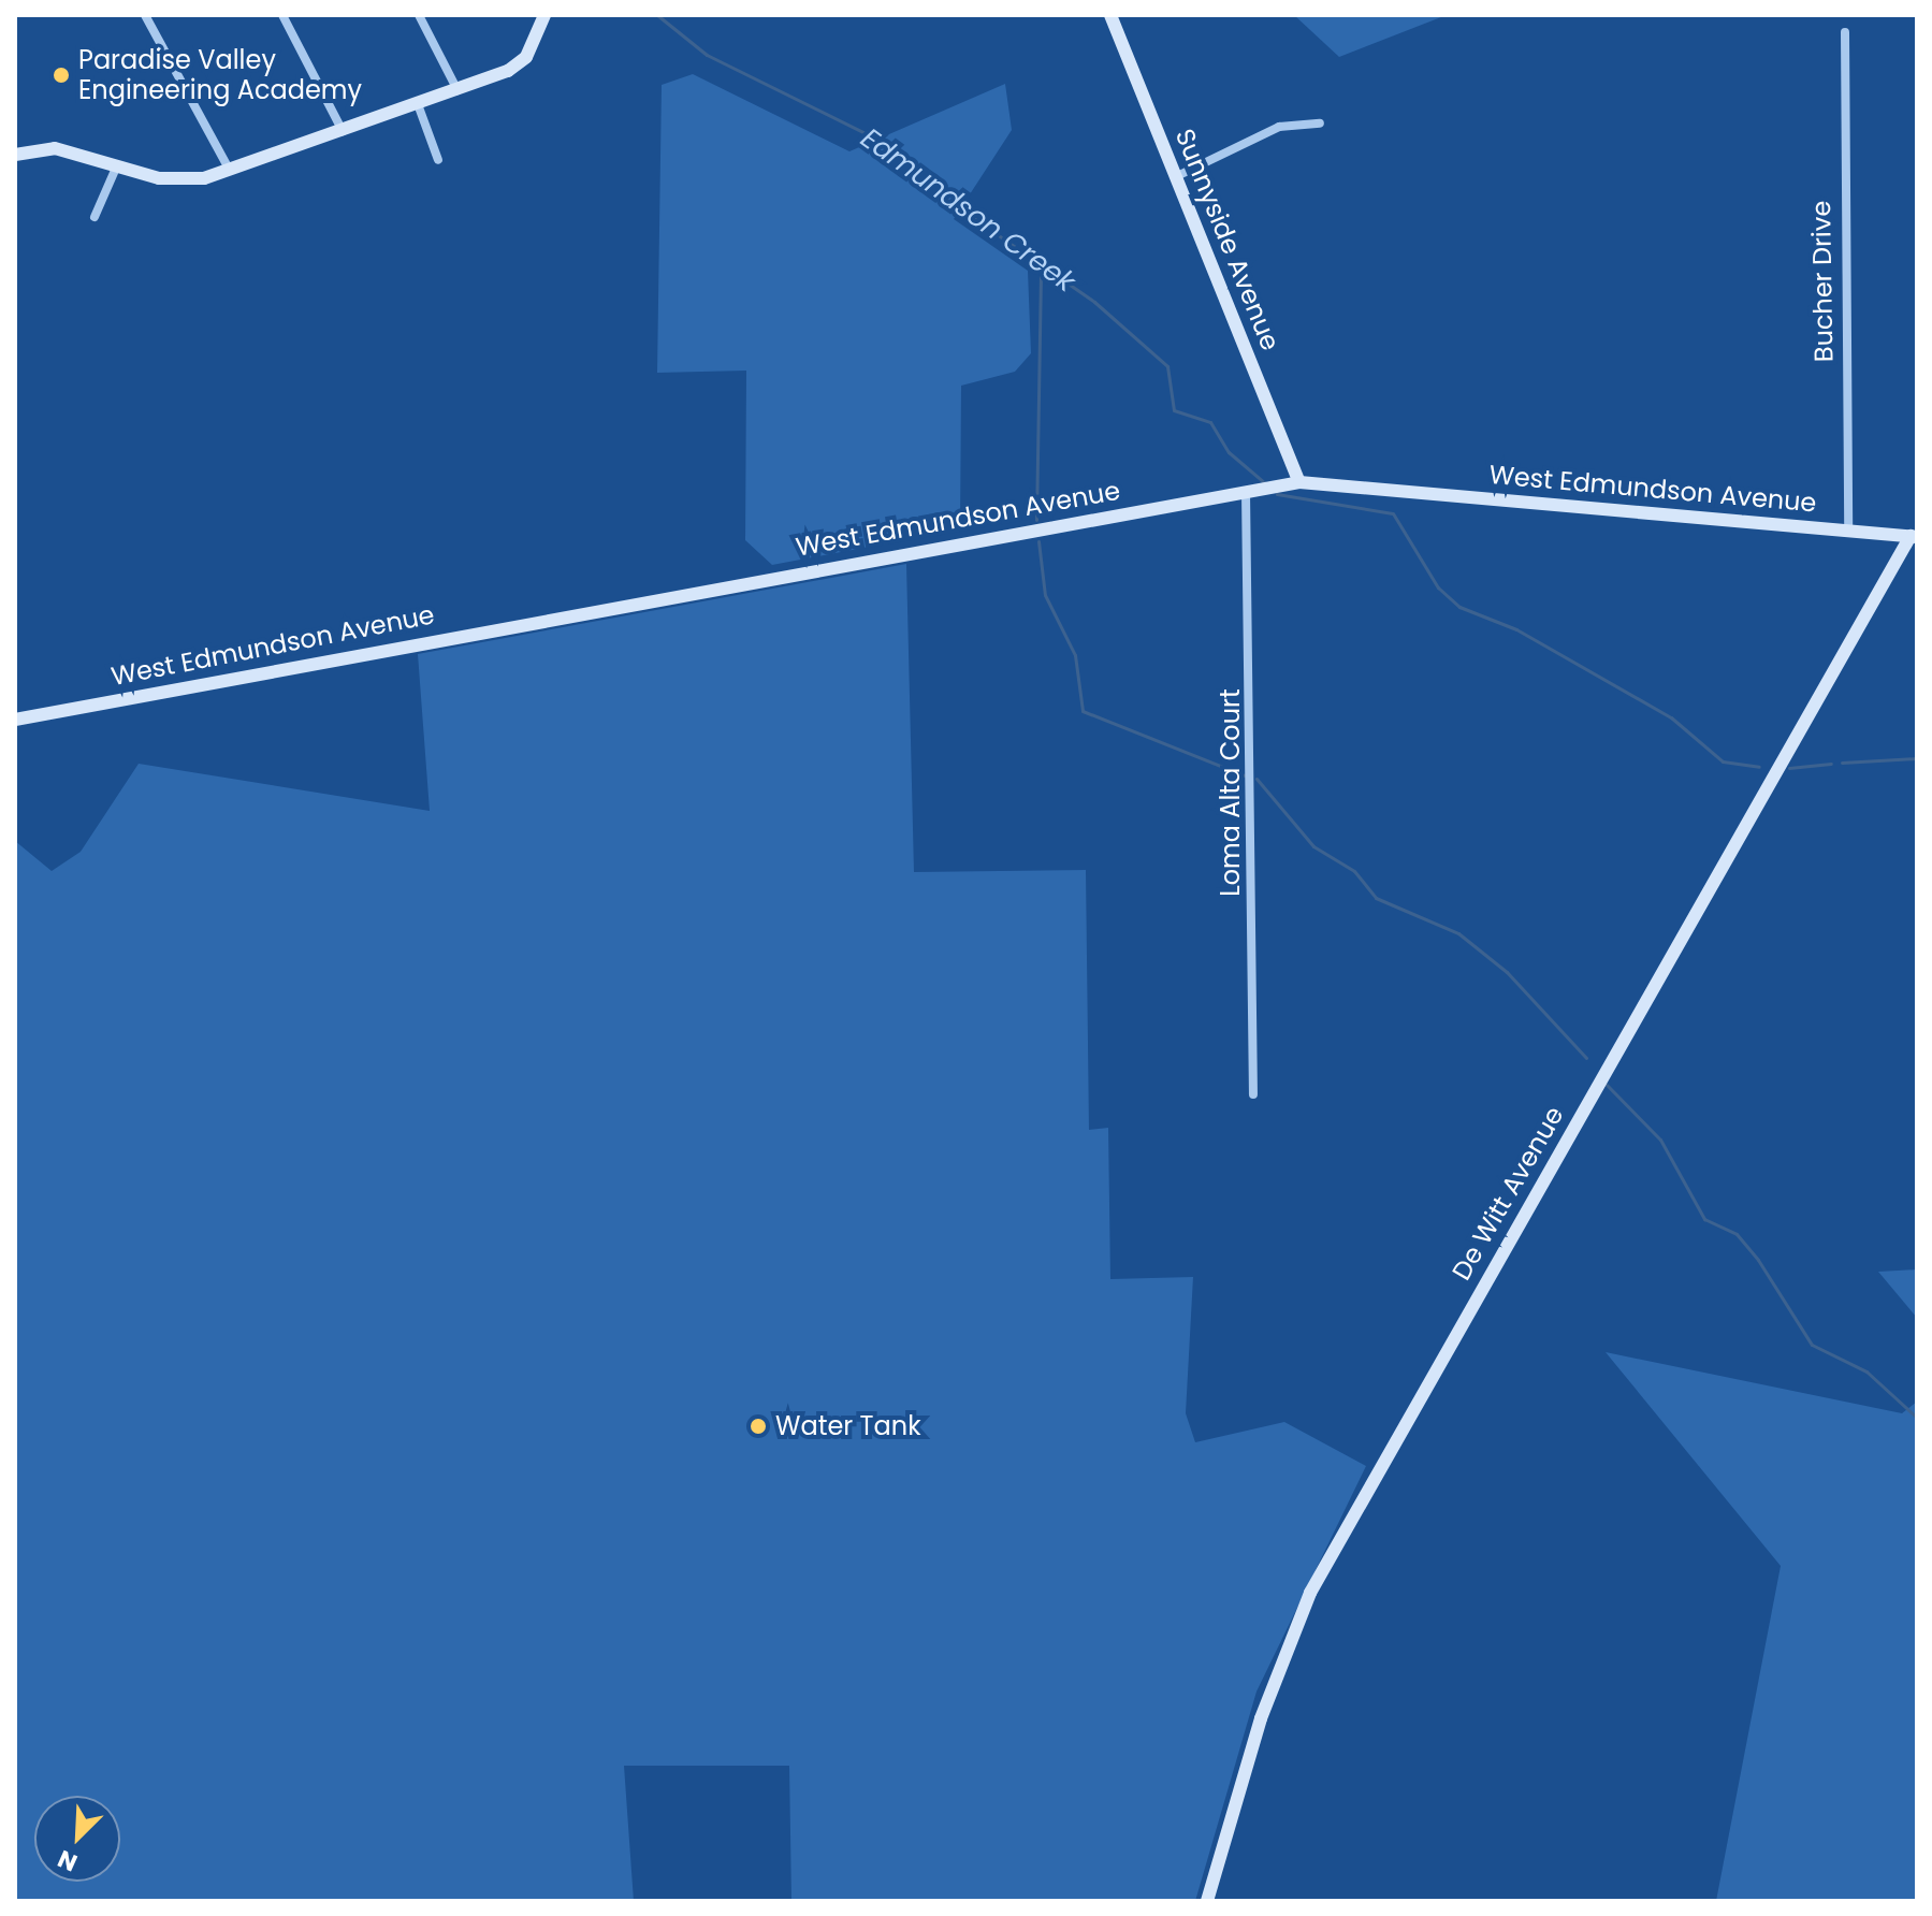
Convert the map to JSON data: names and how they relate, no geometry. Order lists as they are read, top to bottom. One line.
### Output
{"streets":{"street":["Sunnyside Avenue","Bucher Drive","West Edmundson Avenue","Loma Alta Court","De Witt Avenue"]},"crossings":[["Sunnyside Avenue","West Edmundson Avenue"],["Bucher Drive","West Edmundson Avenue"],["West Edmundson Avenue","Loma Alta Court"],["West Edmundson Avenue","De Witt Avenue"]],"water":["Edmundson Creek"],"places":["Paradise Valley Engineering Academy","Water Tank"],"north":"bottom left"}
